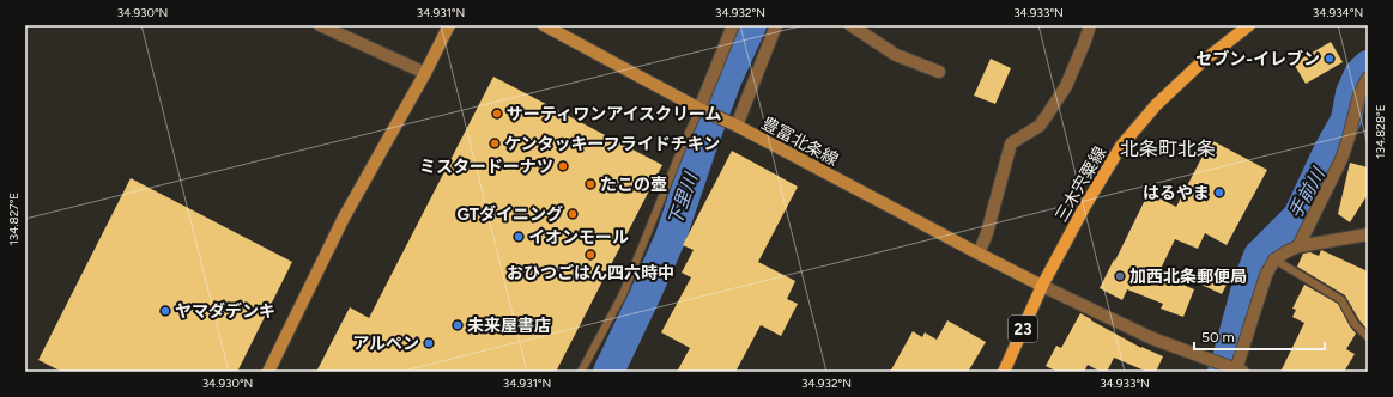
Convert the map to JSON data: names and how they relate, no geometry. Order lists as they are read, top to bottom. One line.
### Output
{"streets":{"main road":["豊富北条線","三木宍粟線","23"]},"crossings":[["豊富北条線","三木宍粟線"]],"districts":["北条町北条"],"water":["手前川","下里川"],"places":["セブン-イレブン","サーティワンアイスクリーム","ケンタッキーフライドチキン","ミスタードーナツ","たこの壺","はるやま","GTダイニング","イオンモール","おひつごはん四六時中","加西北条郵便局","ヤマダデンキ","未来屋書店","アルペン"],"scale_bar":"50 m","coordinates":["34.930°N","34.931°N","34.932°N","34.933°N","34.934°N","134.828°E","134.827°E"]}
